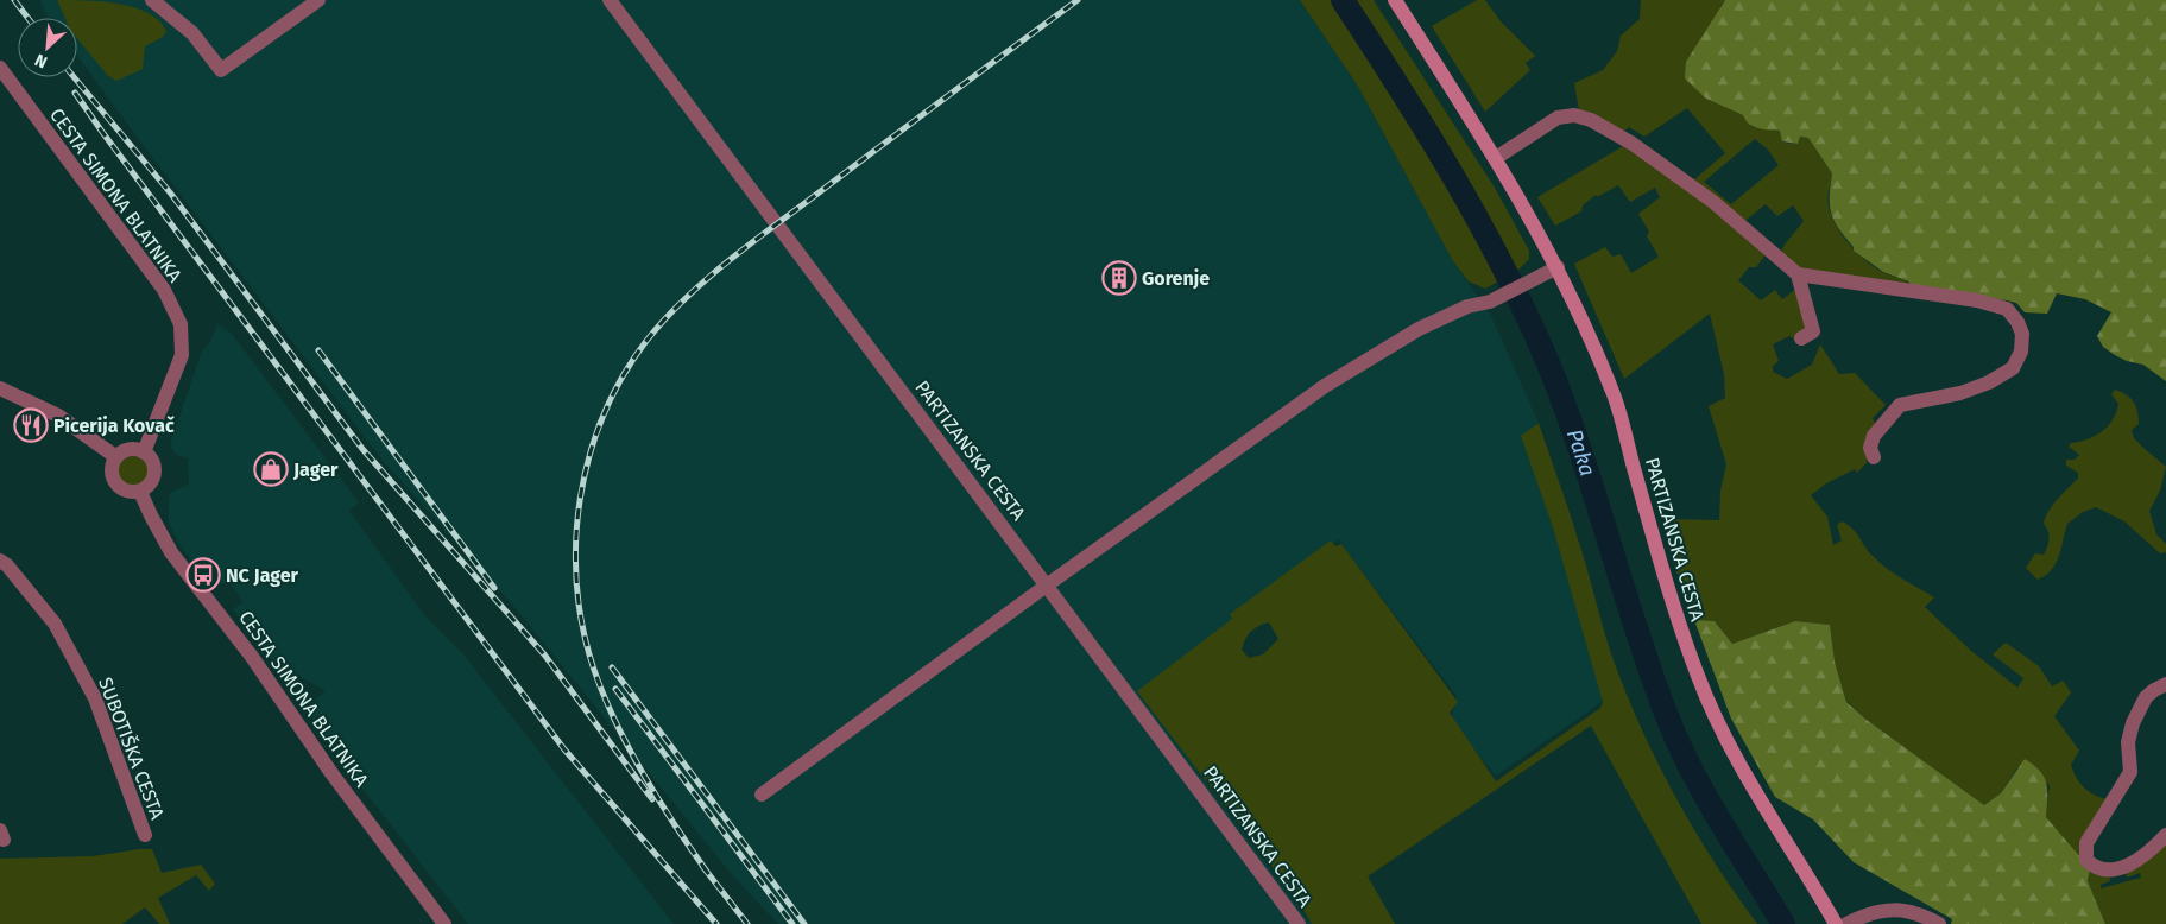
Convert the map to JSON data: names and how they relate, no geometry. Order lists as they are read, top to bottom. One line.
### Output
{"streets":{"main road":["PARTIZANSKA CESTA"],"street":["CESTA SIMONA BLATNIKA","SUBOTIŠKA CESTA"]},"water":["Paka"],"places":{"building":["Gorenje"],"restaurant":["Picerija Kovač"],"shop":["Jager"],"bus stop":["NC Jager"]},"north":"bottom left"}
